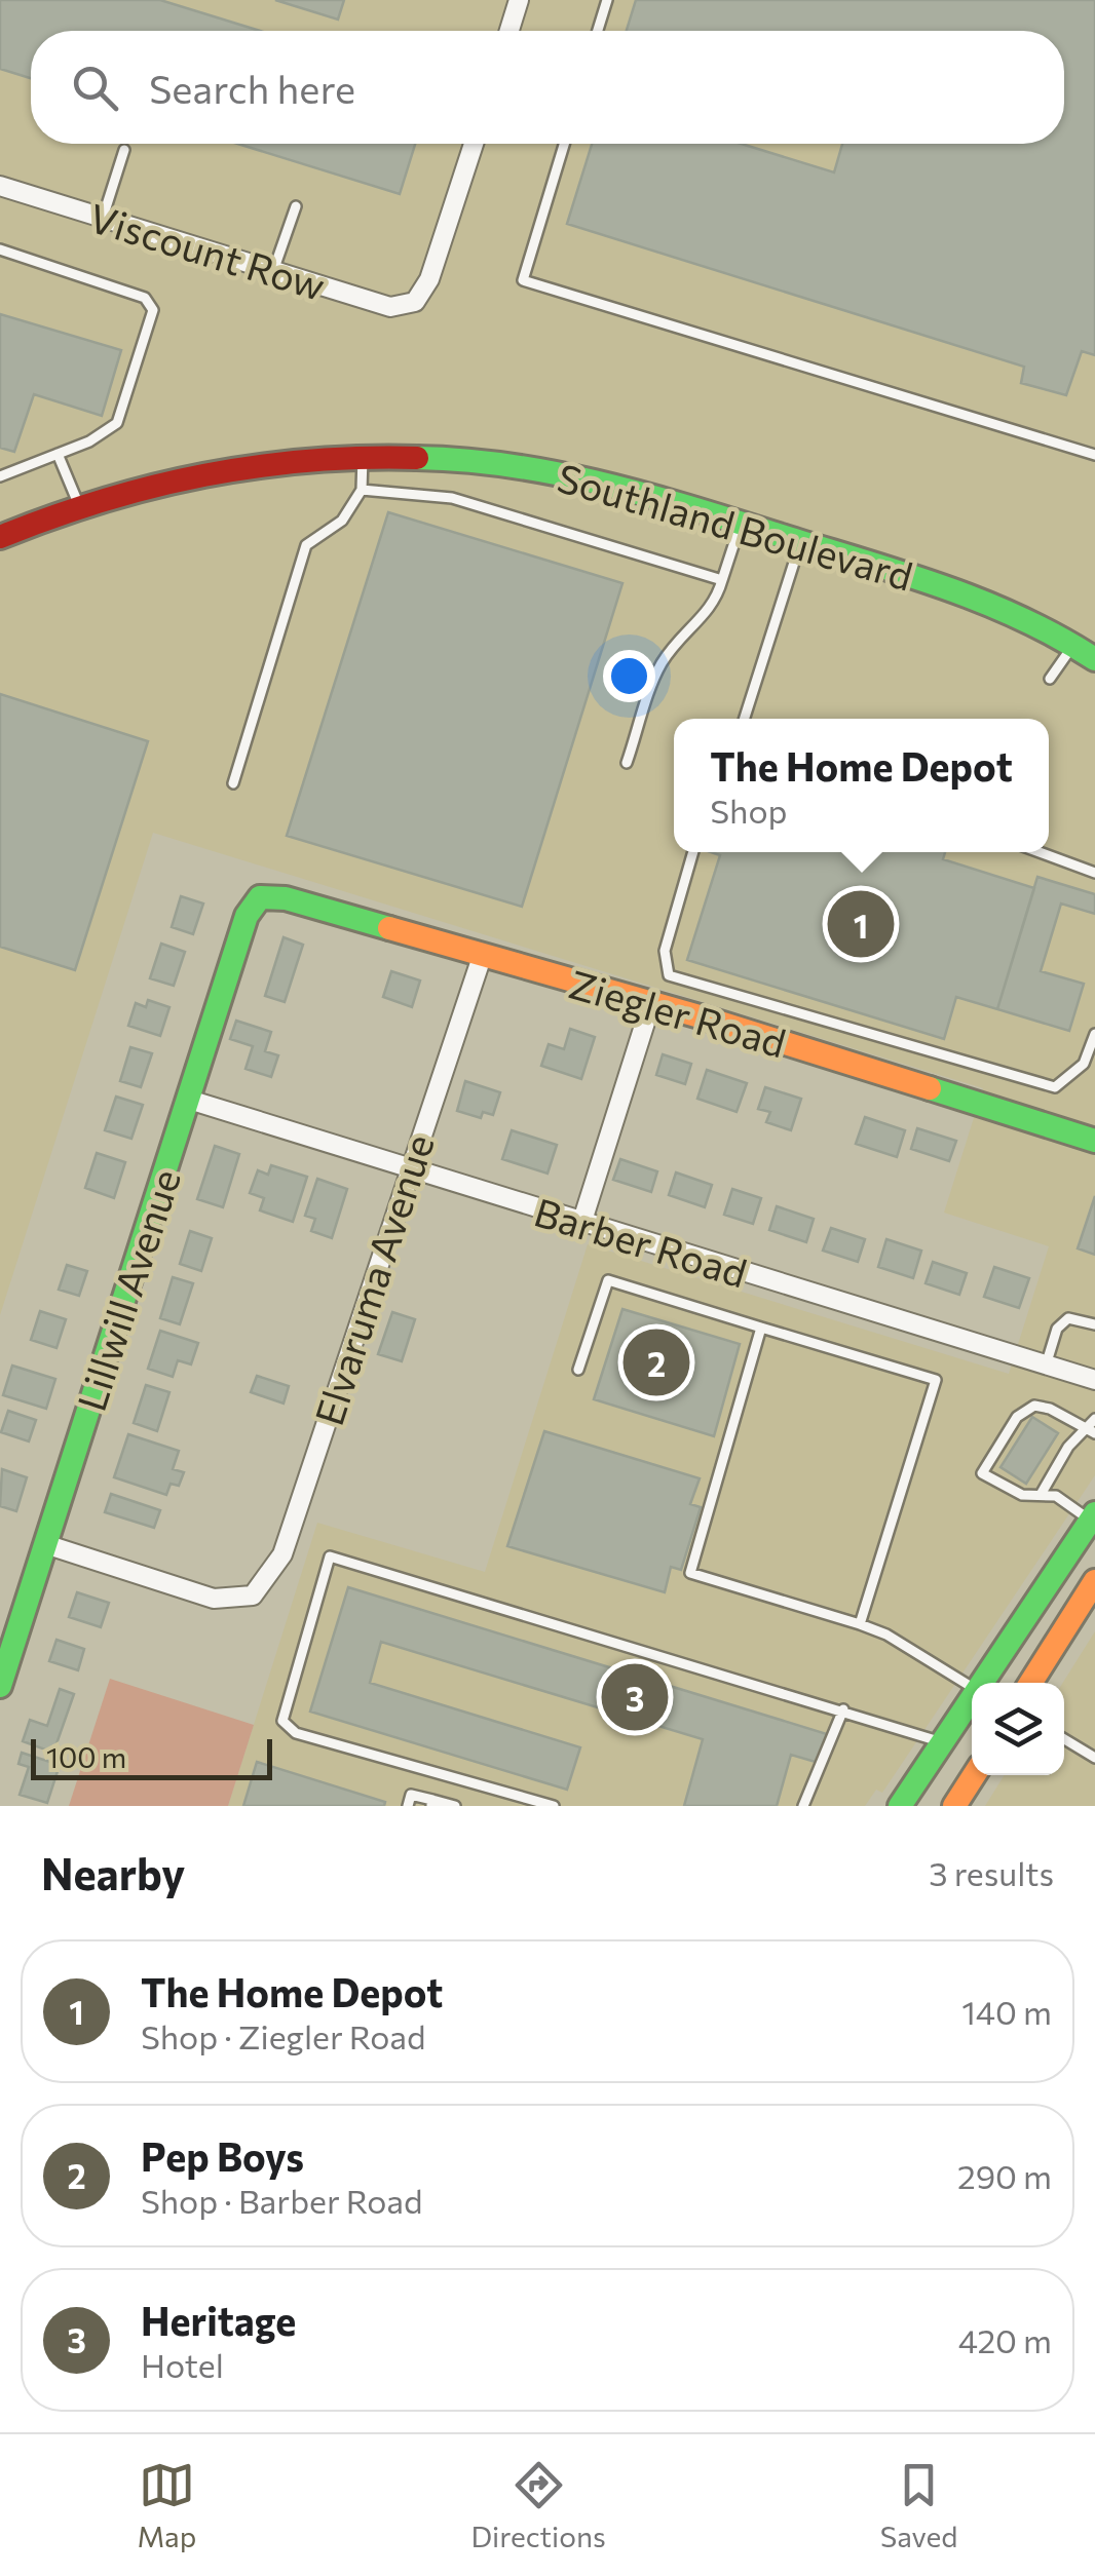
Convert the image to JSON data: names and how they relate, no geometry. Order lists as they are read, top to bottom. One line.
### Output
{"streets":{"street":["Viscount Row","Southland Boulevard","Ziegler Road","Barber Road","Elvaruma Avenue","Lillwill Avenue"]},"crossings":[["Ziegler Road","Elvaruma Avenue"],["Ziegler Road","Lillwill Avenue"],["Barber Road","Elvaruma Avenue"],["Barber Road","Lillwill Avenue"],["Elvaruma Avenue","Lillwill Avenue"]],"scale_bar":"100 m","page":{"search":"Search here","popup":["The Home Depot","Shop"],"pins":["1","2","3"],"scale":"100 m","heading":["Nearby","3 results"],"list":[{"mark":"1","name":"The Home Depot","note":"Shop · Ziegler Road","value":"140 m"},{"mark":"2","name":"Pep Boys","note":"Shop · Barber Road","value":"290 m"},{"mark":"3","name":"Heritage","note":"Hotel","value":"420 m"}],"nav":["Map","Directions","Saved"]}}
